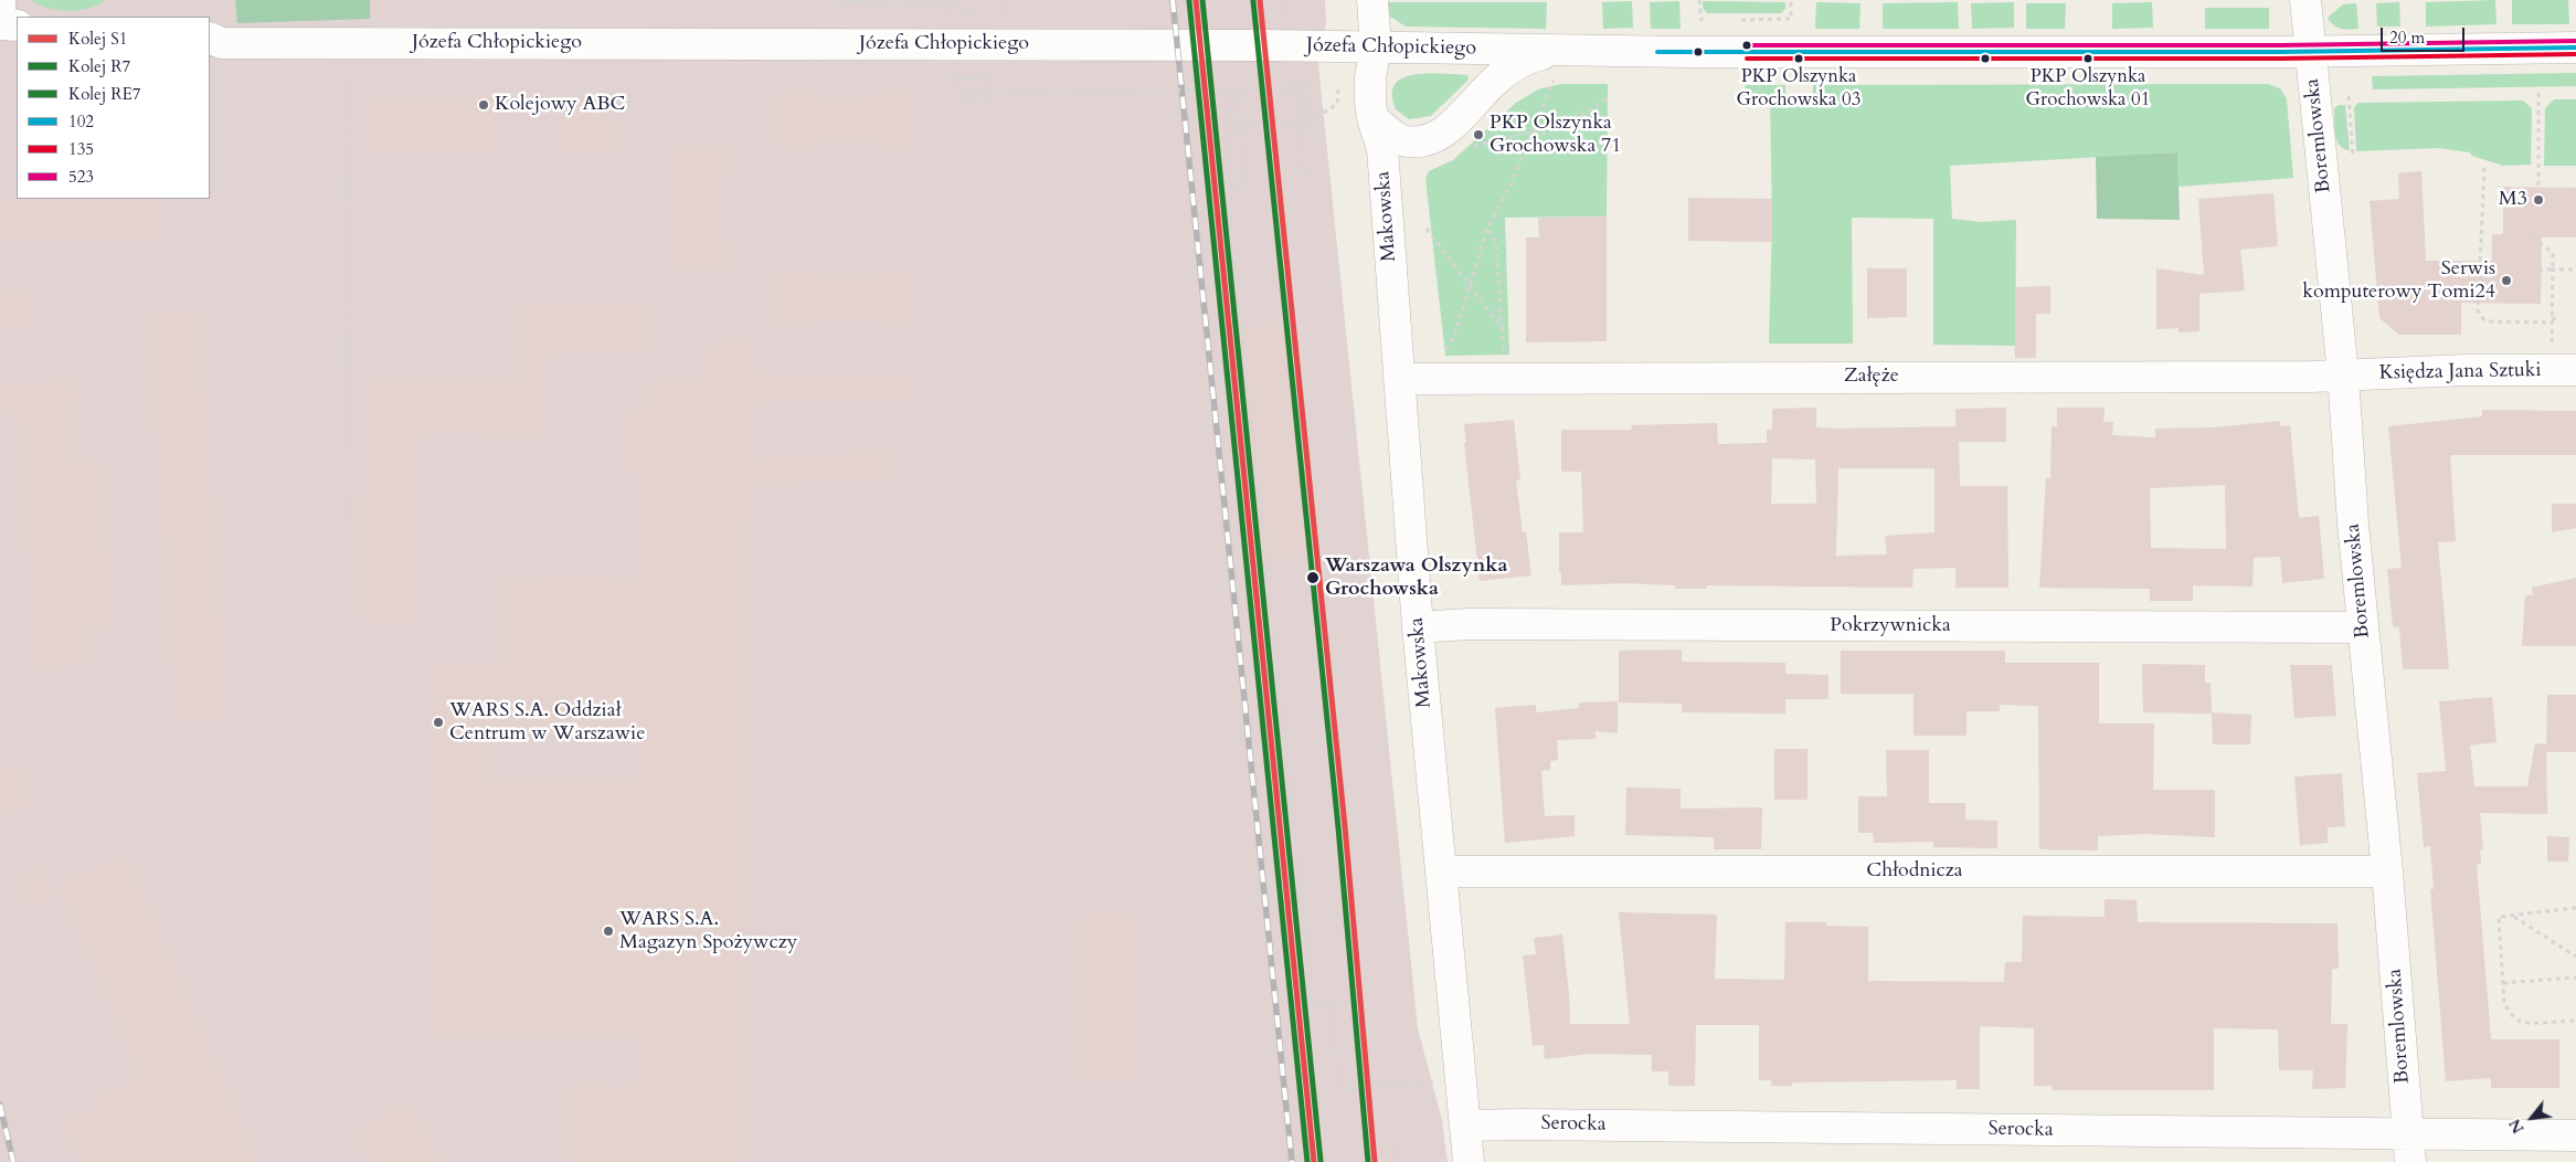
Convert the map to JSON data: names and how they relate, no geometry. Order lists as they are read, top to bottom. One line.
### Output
{"streets":{"street":["Józefa Chłopickiego","Boremlowska","Makowska","Księdza Jana Sztuki","Załęże","Pokrzywnicka","Chłodnicza","Serocka"]},"crossings":[["Józefa Chłopickiego","Boremlowska"],["Józefa Chłopickiego","Makowska"],["Boremlowska","Księdza Jana Sztuki"],["Boremlowska","Załęże"],["Boremlowska","Pokrzywnicka"],["Boremlowska","Chłodnicza"],["Boremlowska","Serocka"],["Makowska","Załęże"],["Makowska","Pokrzywnicka"],["Makowska","Chłodnicza"],["Makowska","Serocka"],["Księdza Jana Sztuki","Załęże"]],"places":["PKP Olszynka Grochowska 03","PKP Olszynka Grochowska 01","Kolejowy ABC","PKP Olszynka Grochowska 71","M3","Serwis komputerowy Tomi24","Warszawa Olszynka Grochowska","WARS S.A. Oddział Centrum w Warszawie","WARS S.A. Magazyn Spożywczy"],"lines":["rail line S1","rail line RE7","rail line R7","transit line 523","transit line 102","transit line 135"],"legend":["Kolej S1","Kolej R7","Kolej RE7","102","135","523"],"scale_bar":"20 m","north":"bottom left"}
